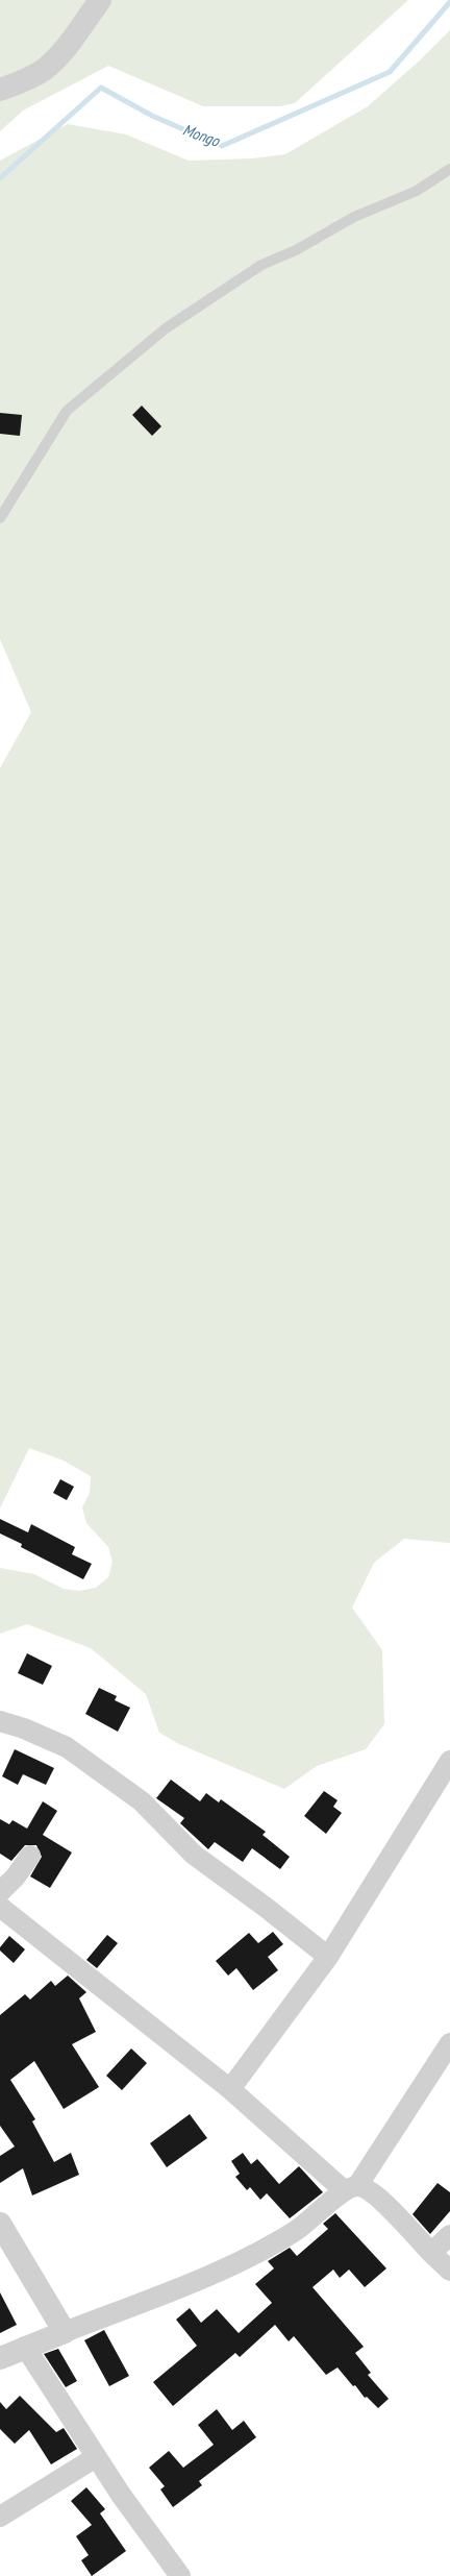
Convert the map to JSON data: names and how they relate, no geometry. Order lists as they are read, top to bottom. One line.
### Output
{"water":["Mongo"]}
